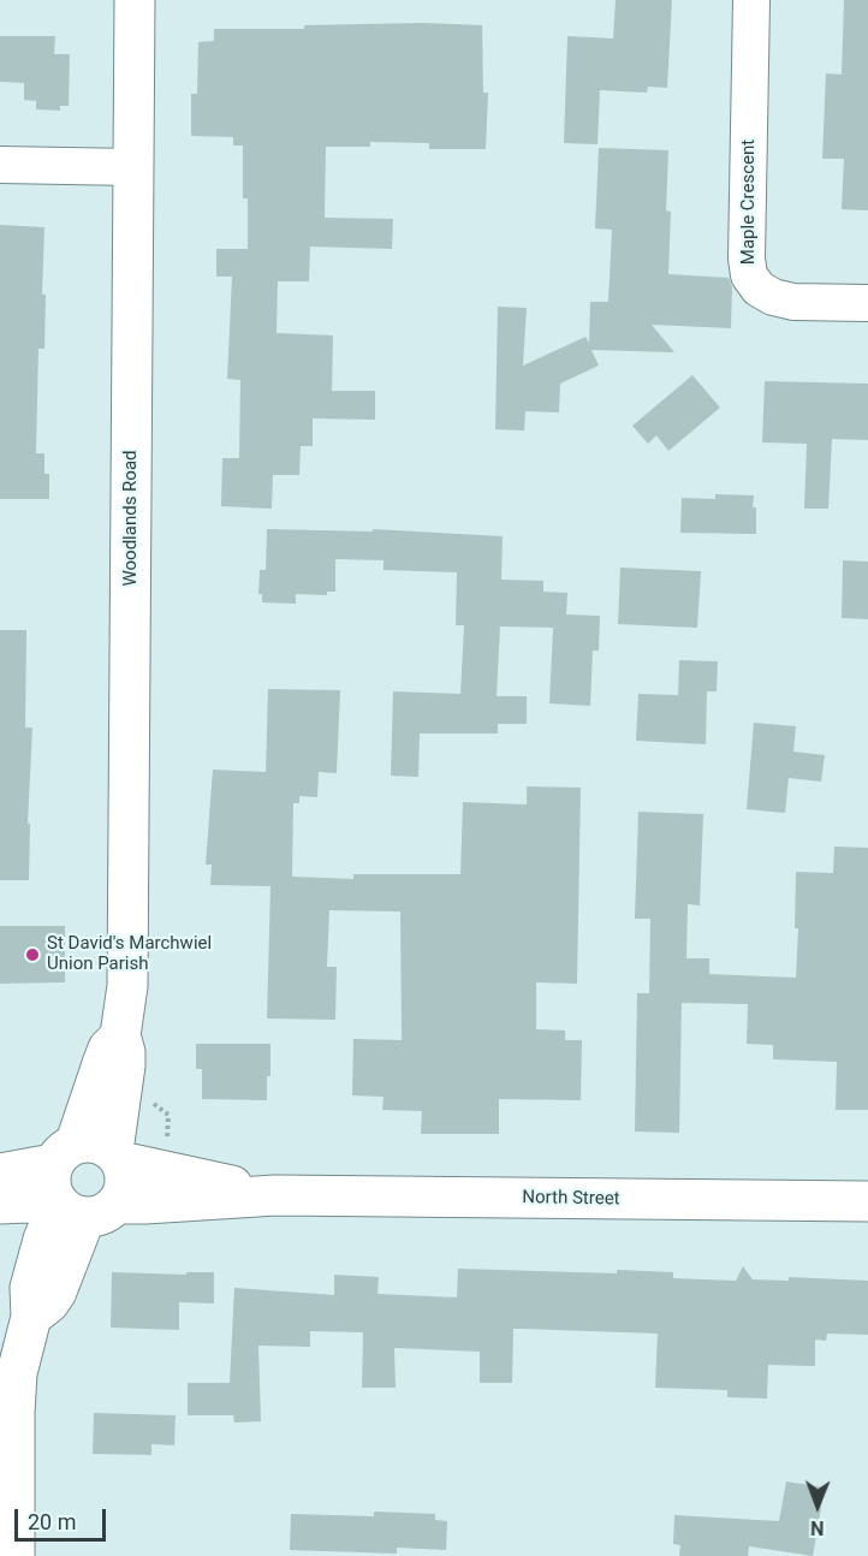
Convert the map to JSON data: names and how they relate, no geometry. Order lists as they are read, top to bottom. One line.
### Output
{"streets":{"street":["Maple Crescent","Woodlands Road","North Street"]},"crossings":[["Woodlands Road","North Street"]],"places":["St David's Marchwiel Union Parish"],"scale_bar":"20 m","north":"bottom"}
